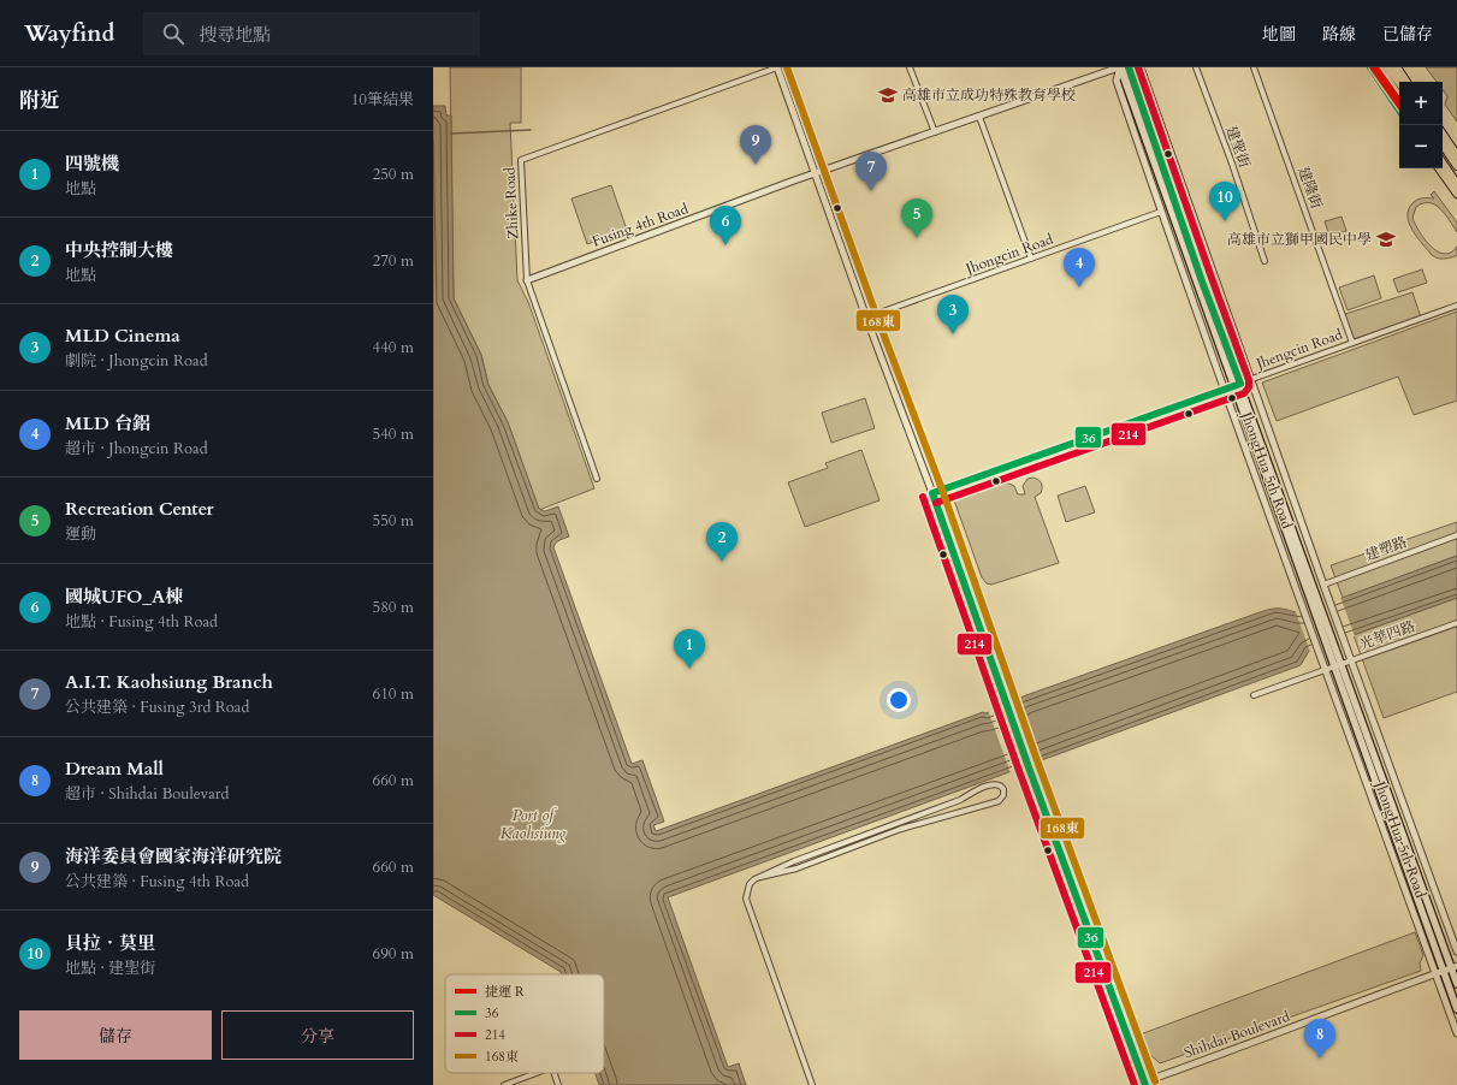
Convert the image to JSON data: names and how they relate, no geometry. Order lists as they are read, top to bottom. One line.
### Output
{"streets":{"main road":["JhongHua 5th Road"],"street":["建聖街","建隆街","Zhike Road","Fusing 4th Road","Jhongcin Road","Jhengcin Road","建塑路","光華四路","Shihdai Boulevard"]},"crossings":[["建隆街","Jhengcin Road"],["Zhike Road","Fusing 4th Road"],["Fusing 4th Road","JhongHua 5th Road"],["Jhongcin Road","JhongHua 5th Road"],["Jhengcin Road","JhongHua 5th Road"],["JhongHua 5th Road","建塑路"],["JhongHua 5th Road","光華四路"],["JhongHua 5th Road","Shihdai Boulevard"]],"water":["Port of Kaohsiung"],"places":{"school or university":["高雄市立成功特殊教育學校","高雄市立獅甲國民中學"]},"lines":["metro line R","transit line 36","transit line 214","transit line 168東"],"legend":["捷運 R","36","214","168東"],"page":{"header":"Wayfind","search":"搜尋地點","nav":["地圖","路線","已儲存"],"heading":["附近","10筆結果"],"map_buttons":["+","−"],"pins":["9","7","10","5","6","4","3","2","1","8"],"list":[{"mark":"1","name":"四號機","note":"地點","value":"250 m"},{"mark":"2","name":"中央控制大樓","note":"地點","value":"270 m"},{"mark":"3","name":"MLD Cinema","note":"劇院 · Jhongcin Road","value":"440 m"},{"mark":"4","name":"MLD 台鋁","note":"超市 · Jhongcin Road","value":"540 m"},{"mark":"5","name":"Recreation Center","note":"運動","value":"550 m"},{"mark":"6","name":"國城UFO_A棟","note":"地點 · Fusing 4th Road","value":"580 m"},{"mark":"7","name":"A.I.T. Kaohsiung Branch","note":"公共建築 · Fusing 3rd Road","value":"610 m"},{"mark":"8","name":"Dream Mall","note":"超市 · Shihdai Boulevard","value":"660 m"},{"mark":"9","name":"海洋委員會國家海洋研究院","note":"公共建築 · Fusing 4th Road","value":"660 m"},{"mark":"10","name":"貝拉．莫里","note":"地點 · 建聖街","value":"690 m"}],"buttons":["儲存","分享"]}}
